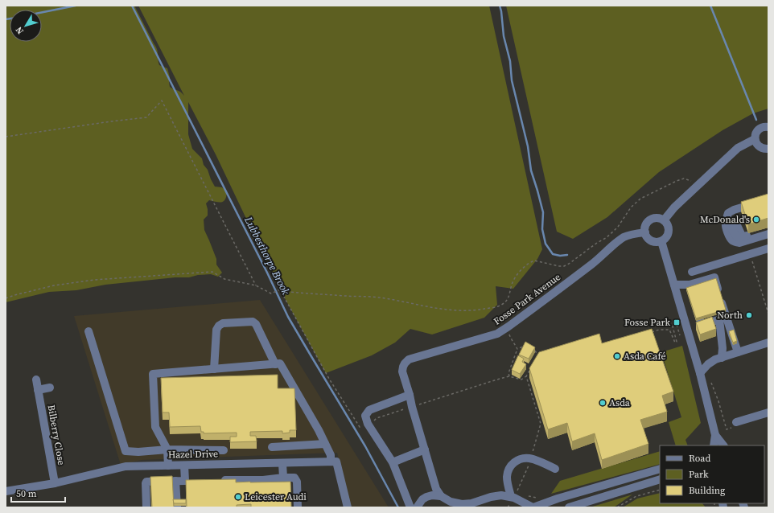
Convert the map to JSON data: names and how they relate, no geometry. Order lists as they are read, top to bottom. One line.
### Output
{"streets":{"street":["Fosse Park Avenue","Bilberry Close","Hazel Drive"]},"crossings":[["Bilberry Close","Hazel Drive"]],"water":["Lubbesthorpe Brook"],"places":{"other":["McDonald's","North","Asda Café","Asda","Leicester Audi"],"transit":["Fosse Park"]},"legend":["Road","Park","Building"],"scale_bar":"50 m","north":"bottom left"}
